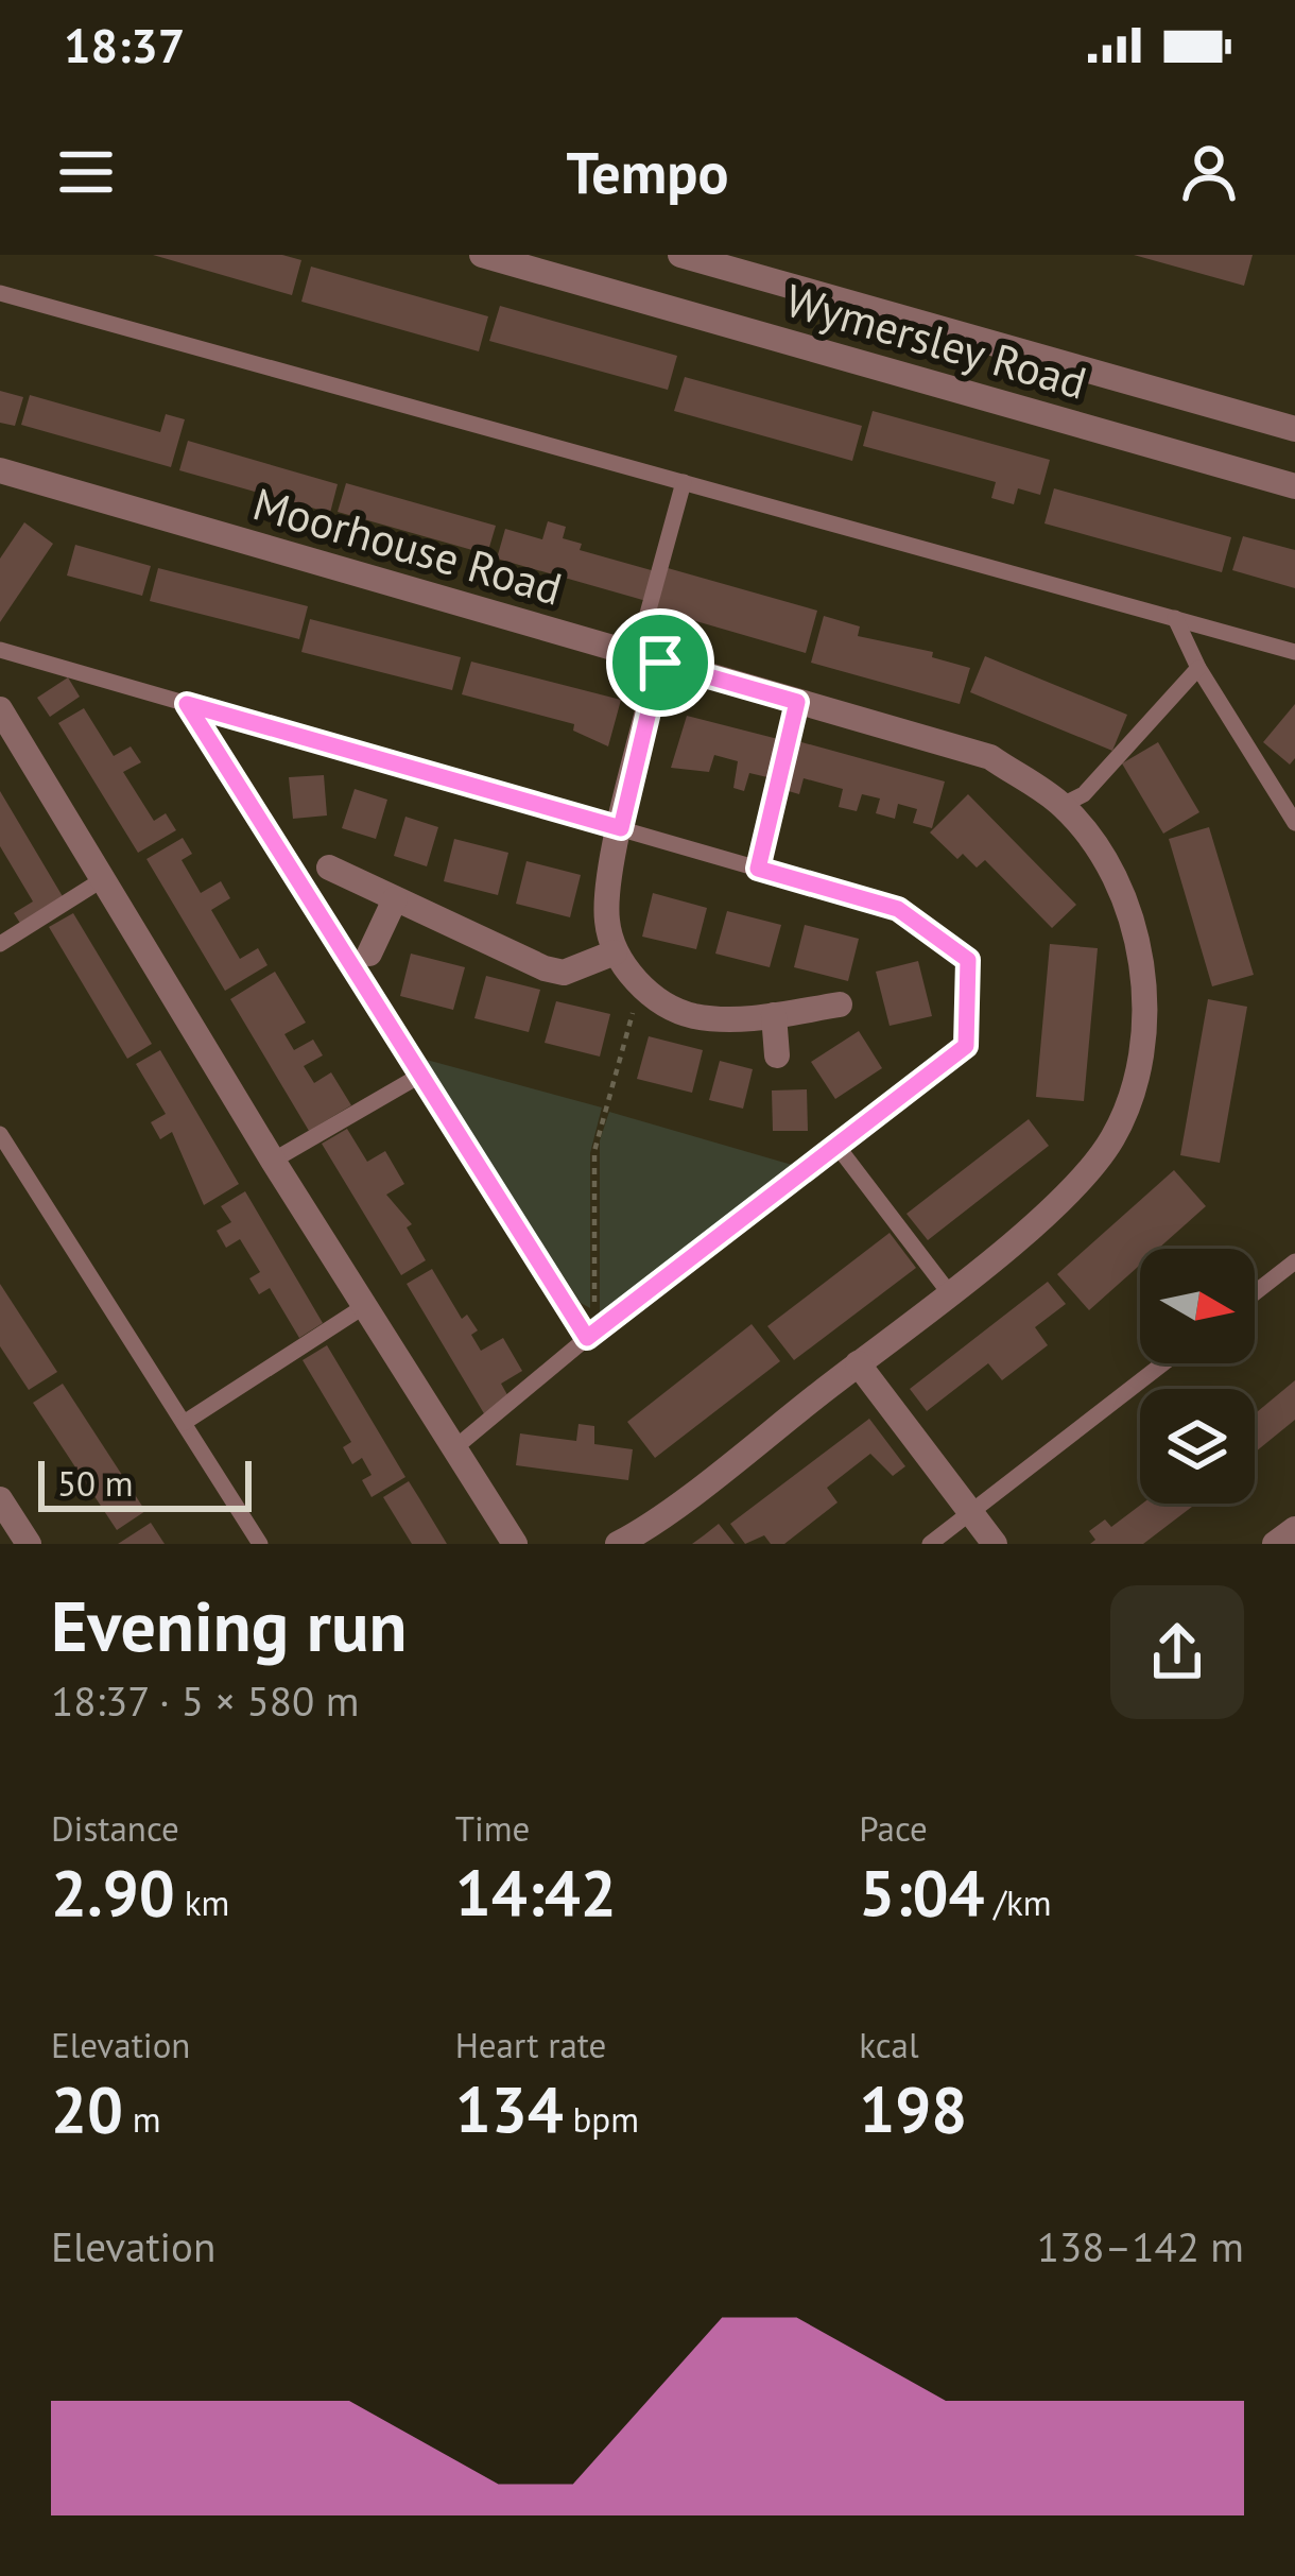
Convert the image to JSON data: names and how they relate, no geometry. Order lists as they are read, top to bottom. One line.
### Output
{"streets":{"street":["Wymersley Road","Moorhouse Road"]},"scale_bar":"50 m","north":"right","page":{"status":"18:37","header":"Tempo","scale":"50 m","heading":["Evening run","18:37 · 5 × 580 m"],"stats":[["Distance","2.90 km"],["Time","14:42"],["Pace","5:04 /km"],["Elevation","20 m"],["Heart rate","134 bpm"],["kcal","198"]],"chart":["Elevation","138–142 m"]}}
